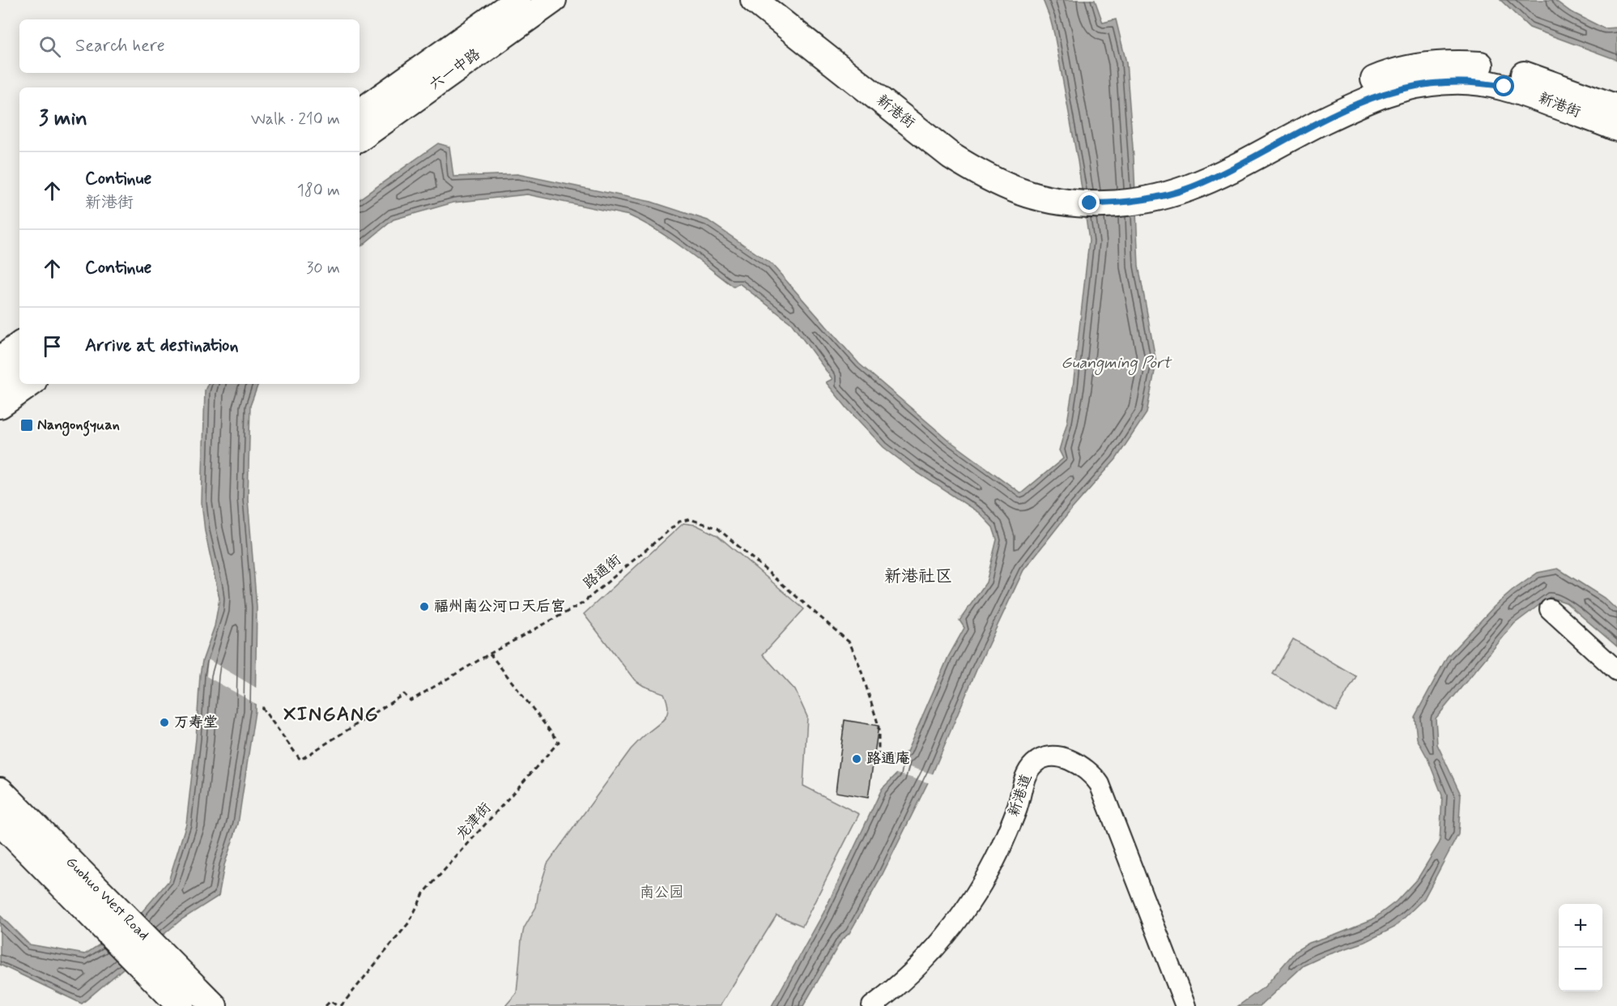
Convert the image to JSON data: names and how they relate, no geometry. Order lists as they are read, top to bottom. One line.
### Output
{"streets":{"main road":["六一中路","新港街","Guohuo West Road"],"street":["新港道"],"path":["路通街","龙津街"]},"crossings":[["路通街","龙津街"]],"districts":["新港社区","XINGANG"],"water":["Guangming Port"],"parks":["南公园"],"places":{"transit":["Nangongyuan"],"other":["福州南公河口天后宫","万寿堂","路通庵"]},"page":{"search":"Search here","heading":["3 min","Walk · 210 m"],"list":[["Continue","新港街","180 m"],["Continue","30 m"],"Arrive at destination"],"map_buttons":["+","−"]}}
